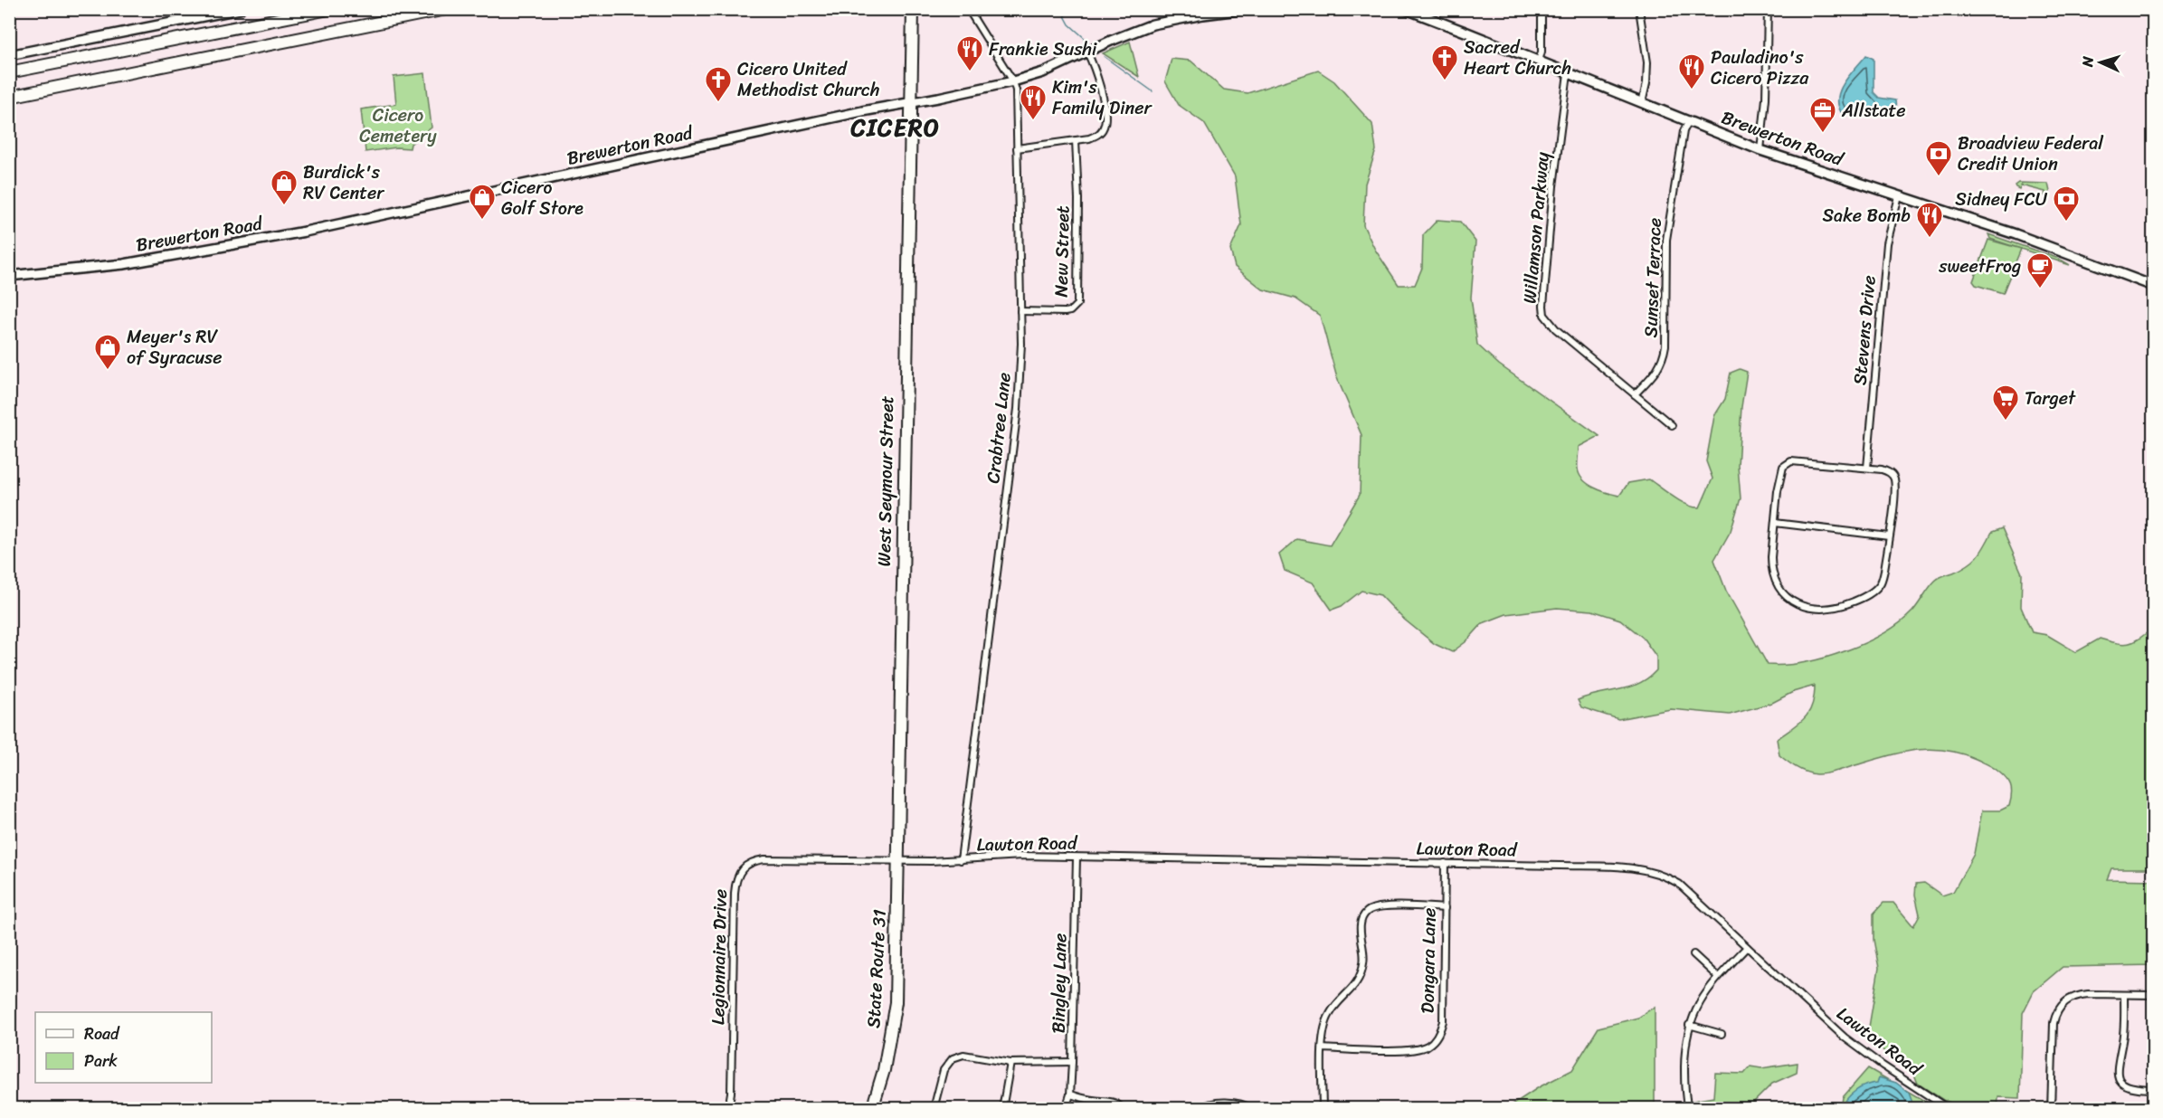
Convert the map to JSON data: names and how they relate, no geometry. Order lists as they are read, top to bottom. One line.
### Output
{"streets":{"highway":["West Seymour Street","State Route 31"],"main road":["Brewerton Road"],"street":["Willamson Parkway","New Street","Sunset Terrace","Stevens Drive","Crabtree Lane","Lawton Road","Legionnaire Drive","Dongara Lane","Bingley Lane"]},"crossings":[["Brewerton Road","Willamson Parkway"],["Brewerton Road","Sunset Terrace"],["Brewerton Road","Stevens Drive"],["Brewerton Road","Crabtree Lane"],["Brewerton Road","West Seymour Street"],["Willamson Parkway","Sunset Terrace"],["New Street","Crabtree Lane"],["Crabtree Lane","Lawton Road"],["West Seymour Street","Lawton Road"],["West Seymour Street","Legionnaire Drive"],["West Seymour Street","State Route 31"],["Lawton Road","Legionnaire Drive"],["Lawton Road","Dongara Lane"],["Lawton Road","State Route 31"],["Lawton Road","Bingley Lane"],["Legionnaire Drive","State Route 31"]],"districts":["CICERO"],"parks":["Cicero Cemetery"],"places":{"restaurant":["Frankie Sushi","Pauladino's Cicero Pizza","Kim's Family Diner","Sake Bomb"],"church":["Sacred Heart Church","Cicero United Methodist Church"],"office":["Allstate"],"bank":["Broadview Federal Credit Union","Sidney FCU"],"shop":["Burdick's RV Center","Cicero Golf Store","Meyer's RV of Syracuse"],"cafe":["sweetFrog"],"supermarket":["Target"]},"legend":["Road","Park"],"north":"left"}
